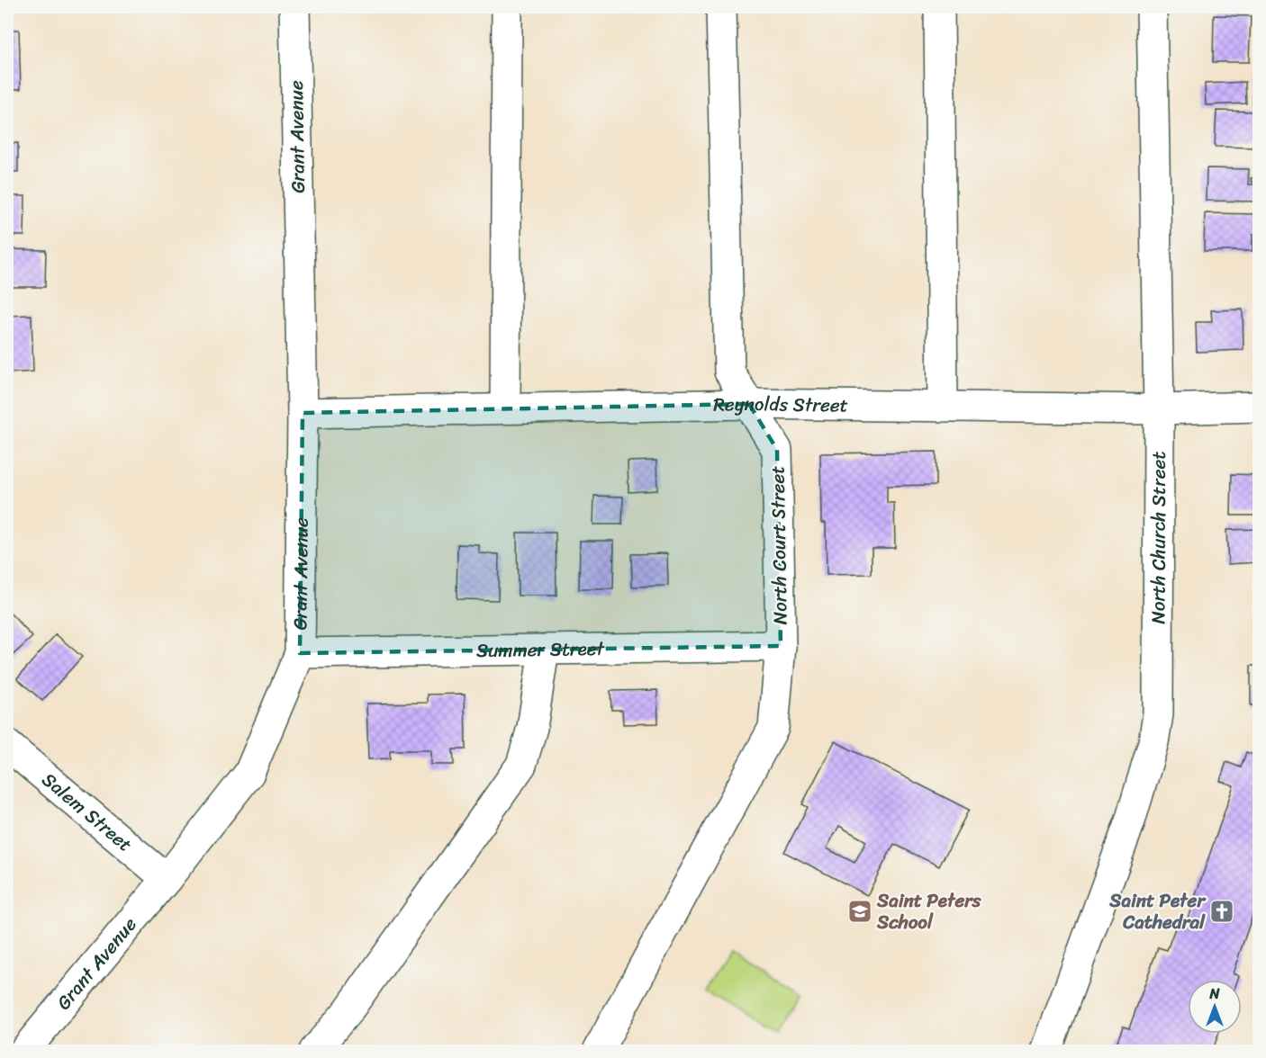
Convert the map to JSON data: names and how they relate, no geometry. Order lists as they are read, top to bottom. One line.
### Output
{"streets":{"street":["Grant Avenue","Reynolds Street","North Church Street","North Court Street","Summer Street","Salem Street"]},"crossings":[["Grant Avenue","Reynolds Street"],["Grant Avenue","Summer Street"],["Grant Avenue","Salem Street"],["Reynolds Street","North Church Street"],["Reynolds Street","North Court Street"],["North Court Street","Summer Street"]],"places":{"school or university":["Saint Peters School"],"church":["Saint Peter Cathedral"]},"north":"top"}
